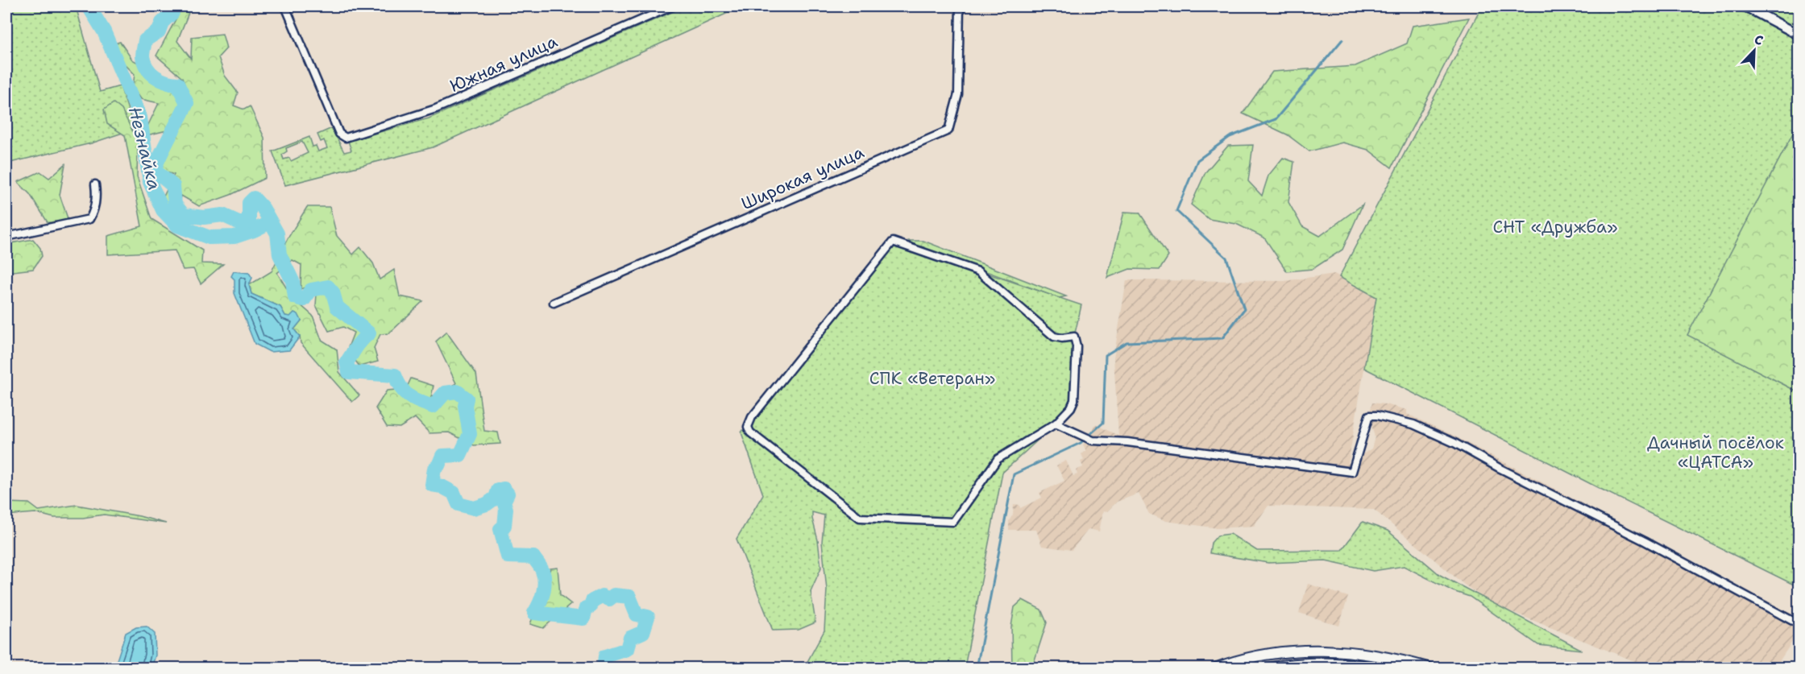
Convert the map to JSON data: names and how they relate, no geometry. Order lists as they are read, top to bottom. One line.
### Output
{"streets":{"street":["Южная улица","Широкая улица"]},"water":["Незнайка"],"parks":["СНТ «Дружба»","СПК «Ветеран»","Дачный посёлок «ЦАТСА»"],"north":"top right"}
